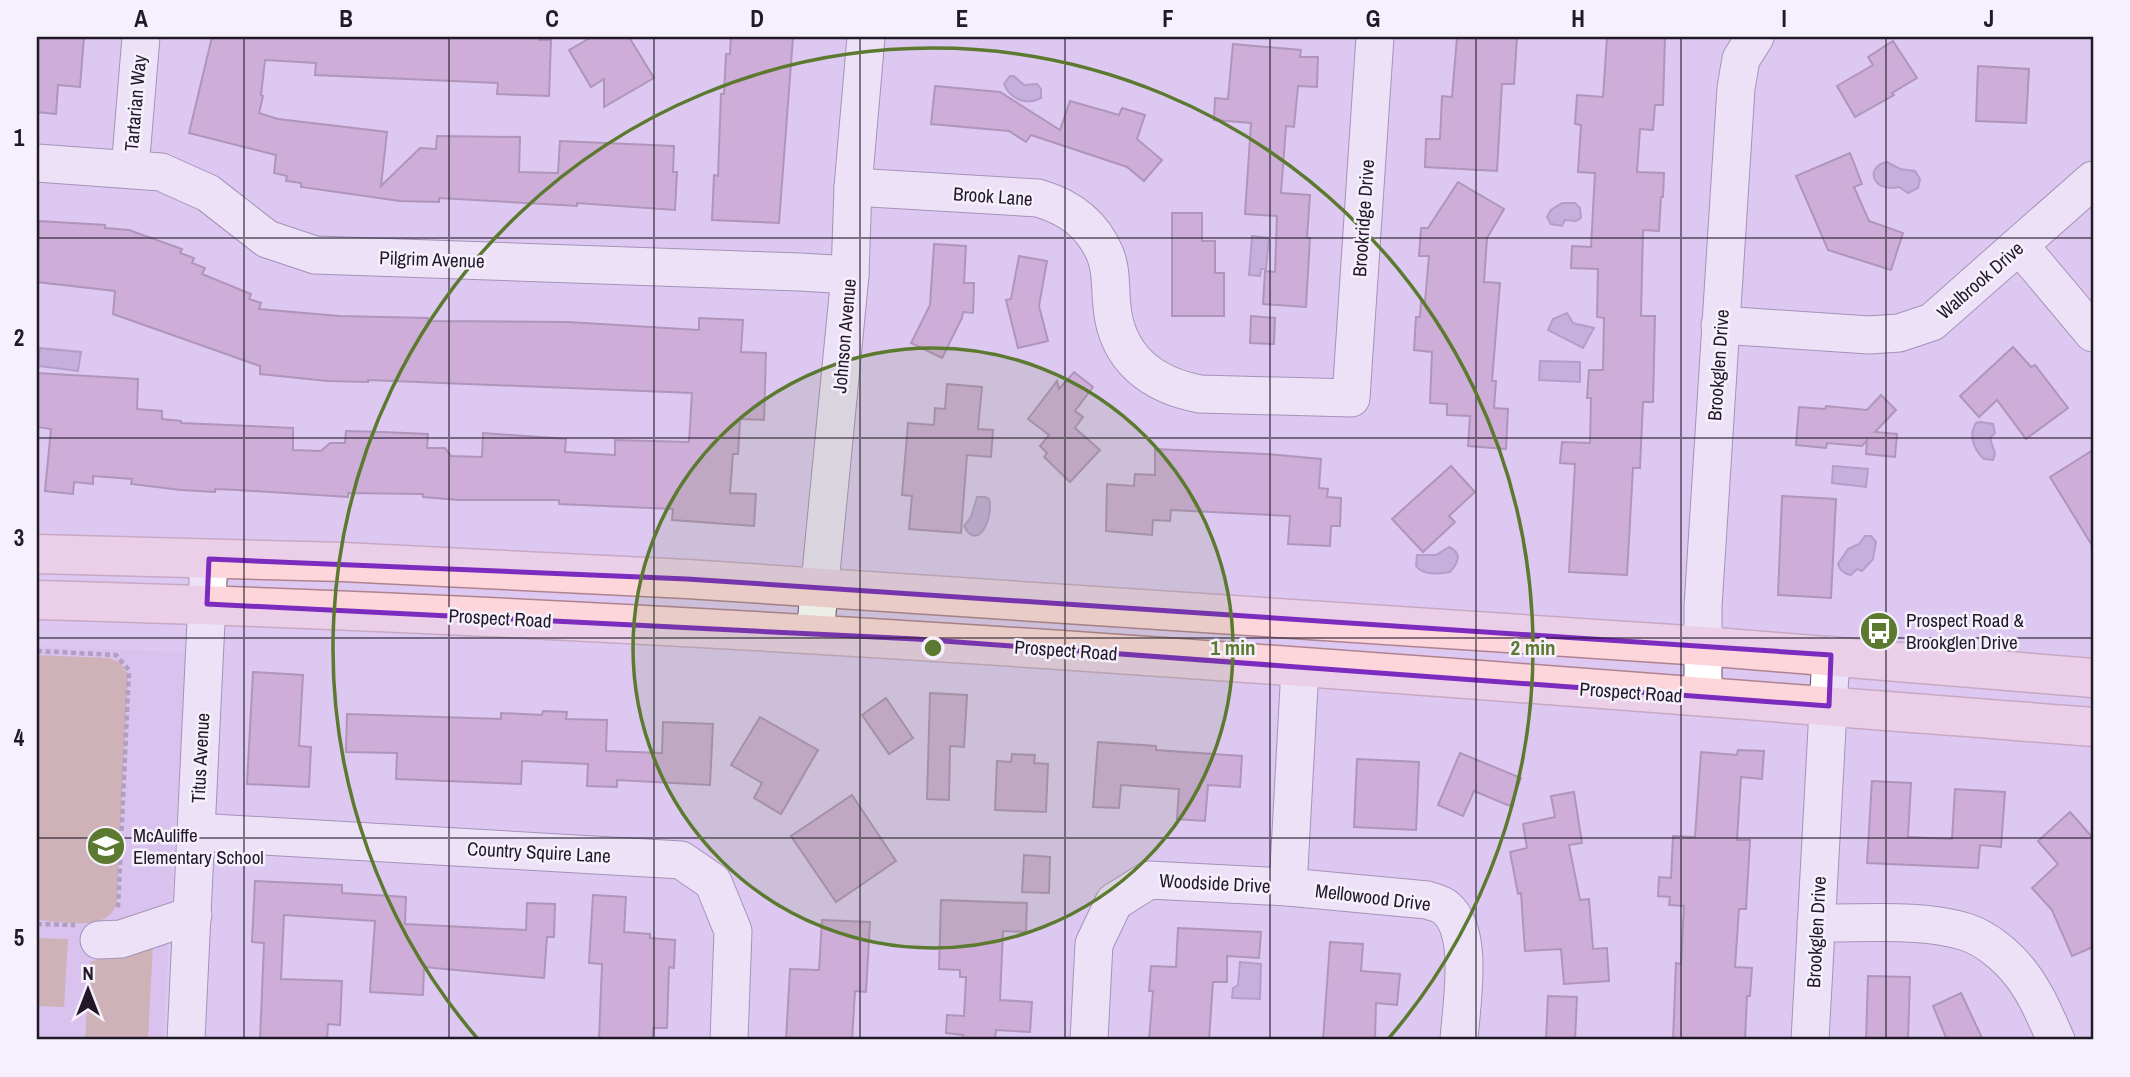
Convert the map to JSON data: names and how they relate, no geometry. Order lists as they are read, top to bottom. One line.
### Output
{"streets":{"main road":["Prospect Road"],"street":["Tartarian Way","Brook Lane","Brookridge Drive","Pilgrim Avenue","Walbrook Drive","Johnson Avenue","Brookglen Drive","Titus Avenue","Country Squire Lane","Woodside Drive","Mellowood Drive"]},"crossings":[["Tartarian Way","Pilgrim Avenue"],["Brook Lane","Brookridge Drive"],["Brook Lane","Johnson Avenue"],["Pilgrim Avenue","Johnson Avenue"],["Walbrook Drive","Brookglen Drive"],["Johnson Avenue","Prospect Road"],["Brookglen Drive","Prospect Road"],["Prospect Road","Titus Avenue"],["Prospect Road","Woodside Drive"],["Titus Avenue","Country Squire Lane"],["Woodside Drive","Mellowood Drive"]],"places":{"bus stop":["Prospect Road & Brookglen Drive"],"school or university":["McAuliffe Elementary School"]},"north":"top","grid":{"columns":["A","B","C","D","E","F","G","H","I","J"],"rows":["1","2","3","4","5"]},"rings":["1 min","2 min"]}
